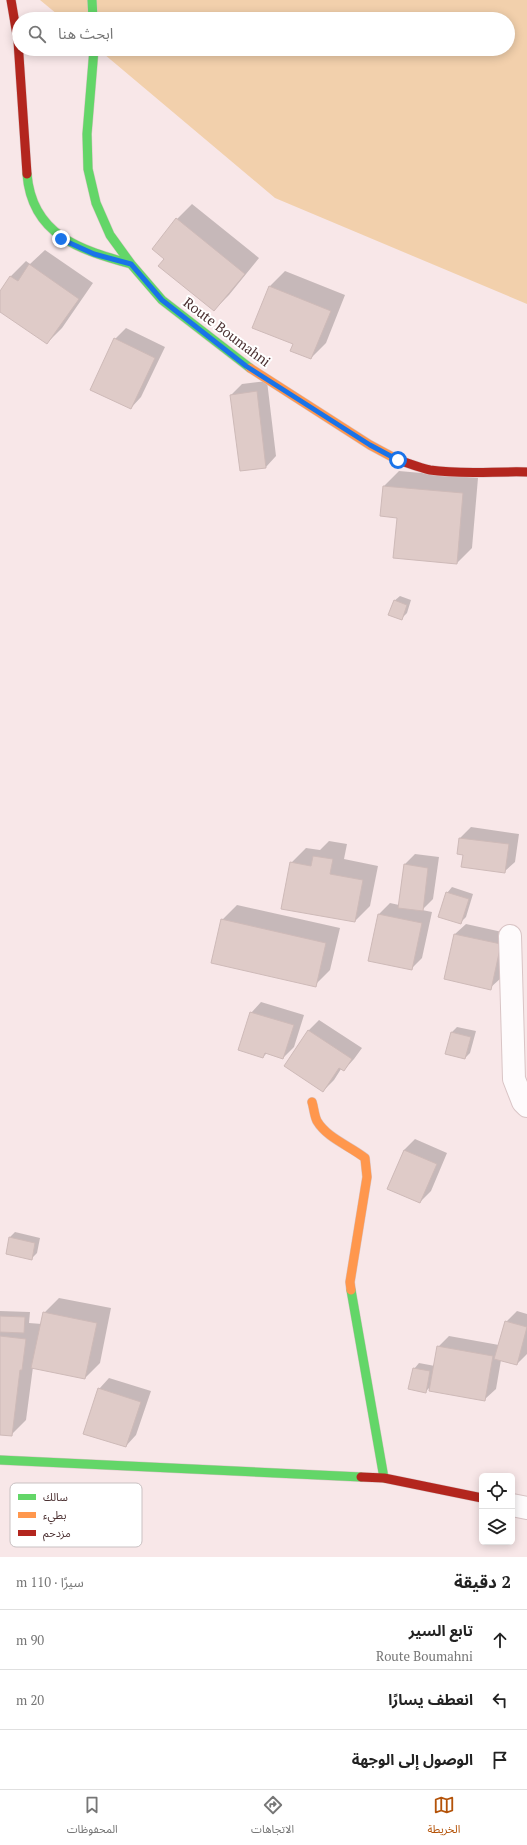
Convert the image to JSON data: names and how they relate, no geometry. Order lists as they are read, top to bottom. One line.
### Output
{"streets":{"street":["Route Boumahni"]},"legend":["سالك","بطيء","مزدحم"],"page":{"search":"ابحث هنا","heading":["2 دقيقة","سيرًا · 110 m"],"list":[["تابع السير","Route Boumahni","90 m"],["انعطف يسارًا","20 m"],"الوصول إلى الوجهة"],"nav":["الخريطة","الاتجاهات","المحفوظات"]}}
